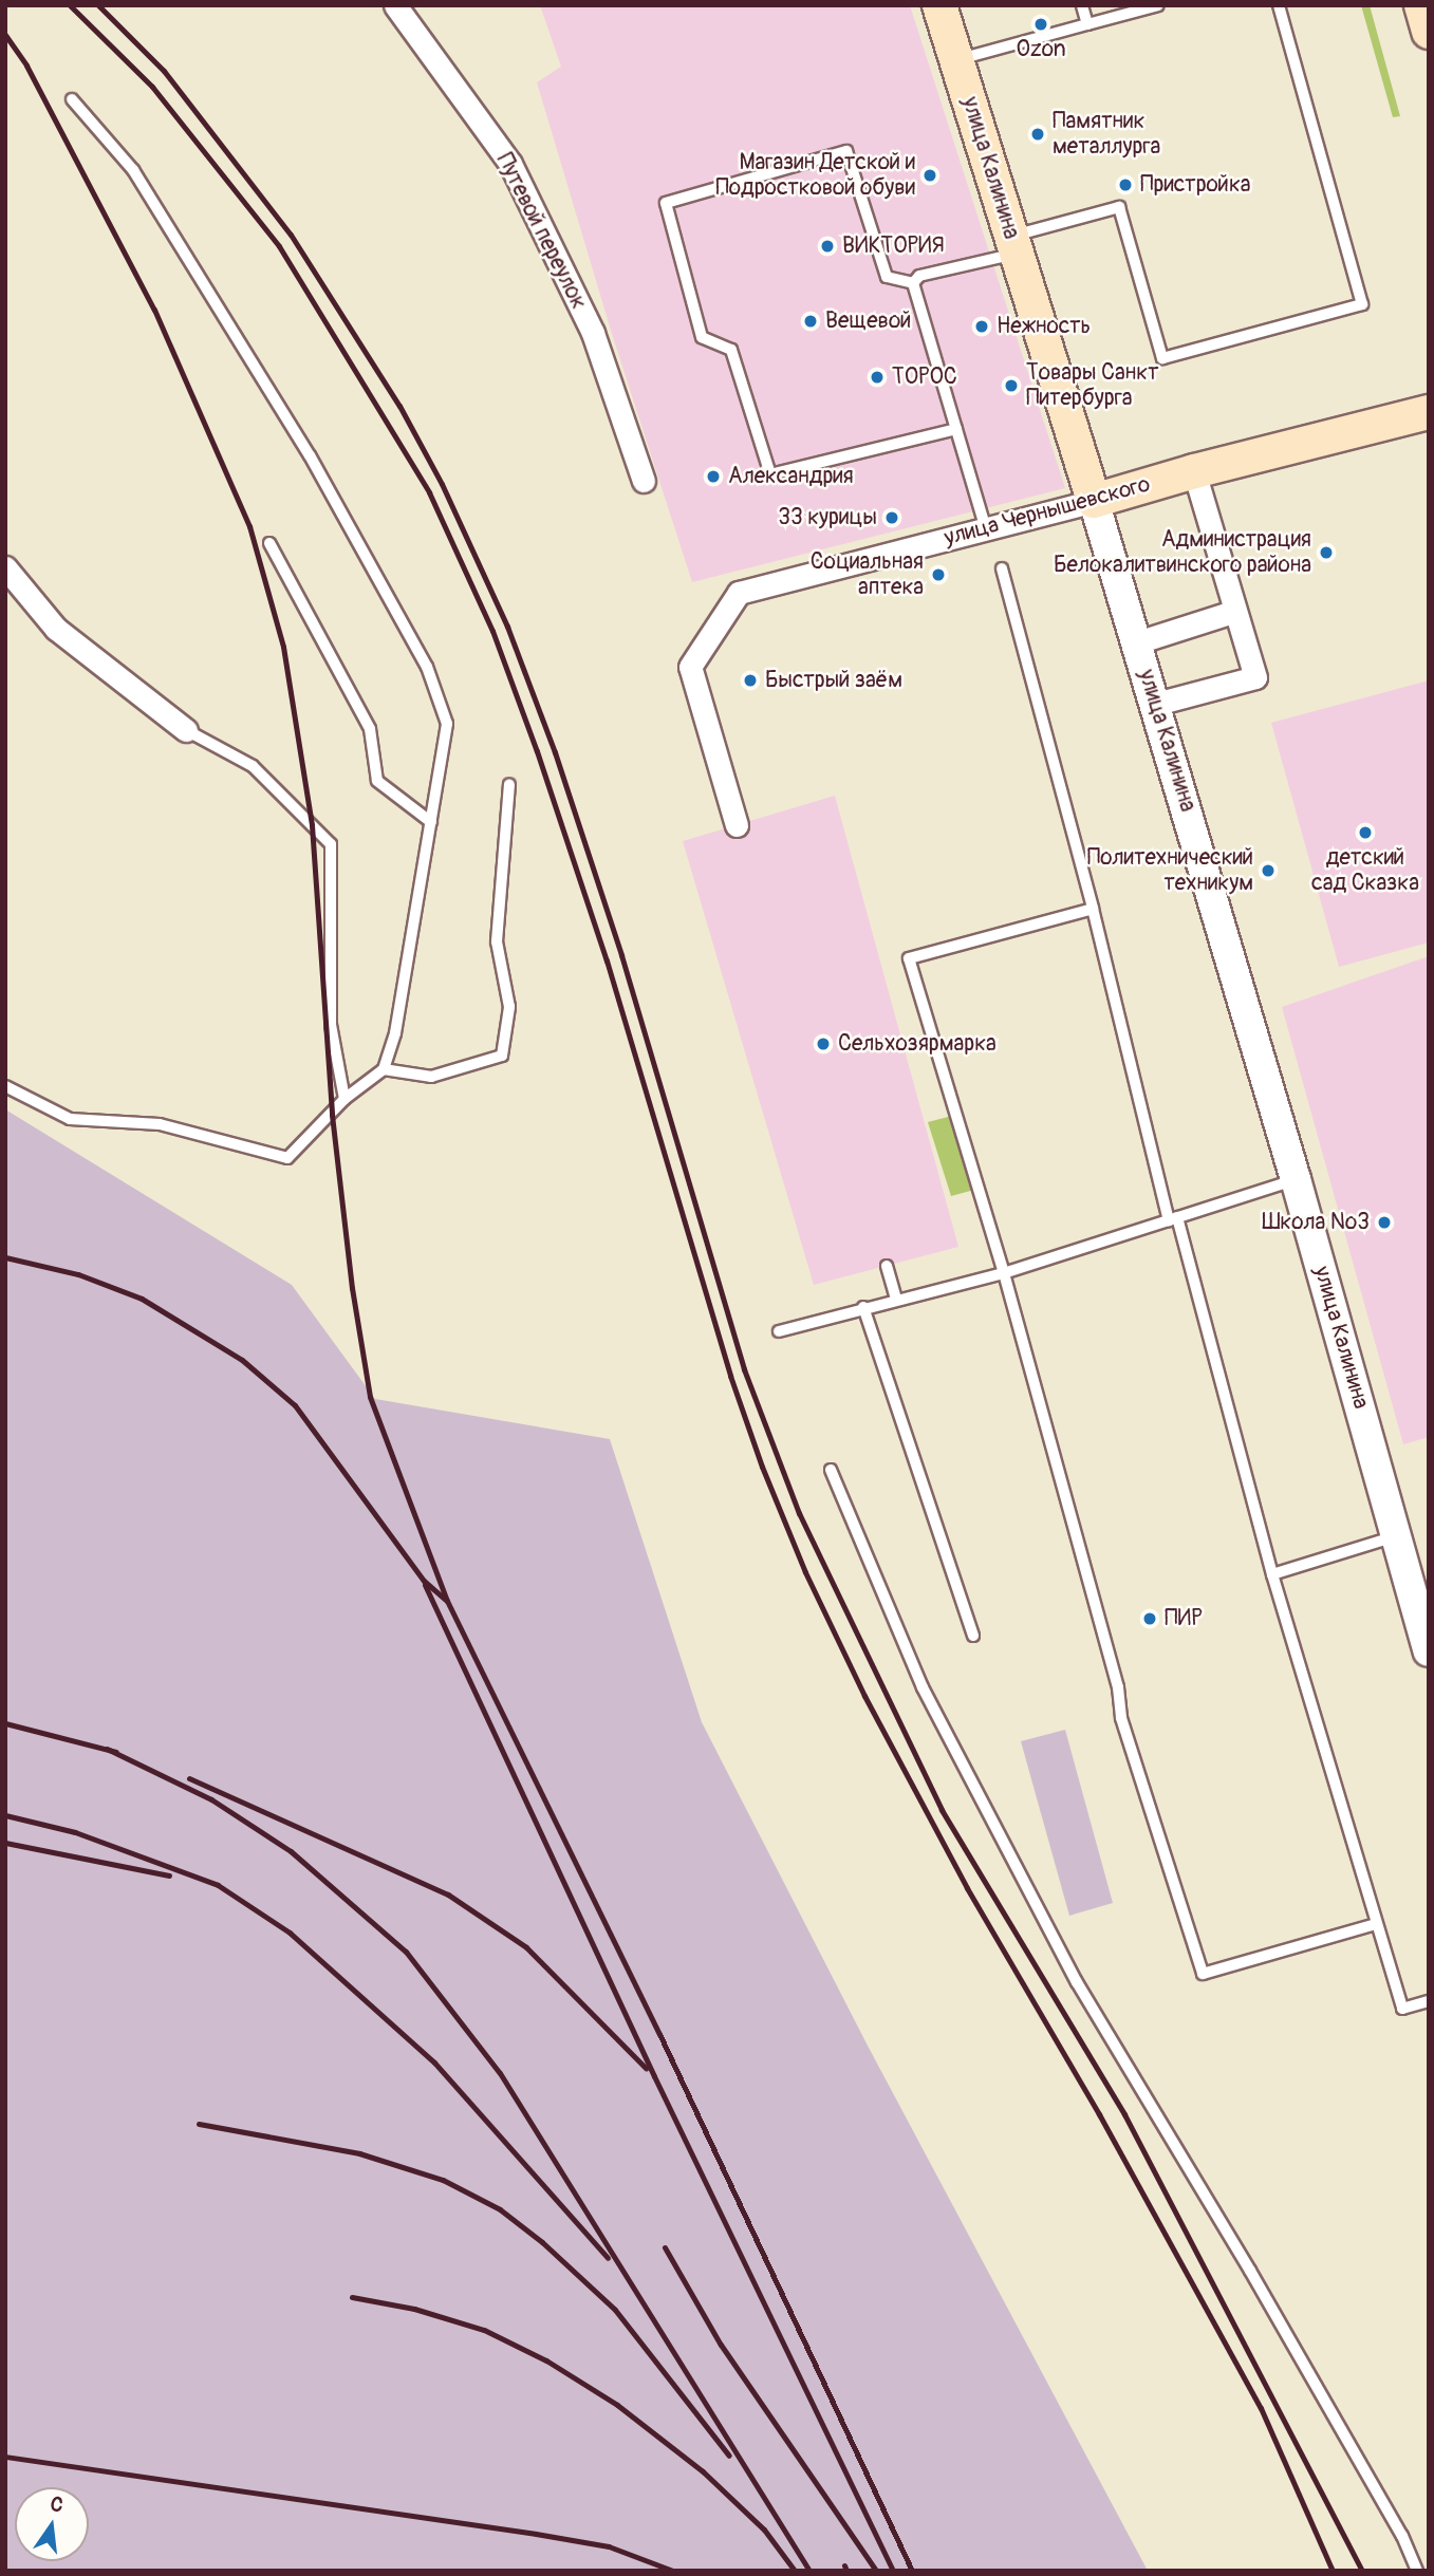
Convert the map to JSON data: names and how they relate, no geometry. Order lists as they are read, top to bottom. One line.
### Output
{"streets":{"main road":["улица Калинина","улица Чернышевского"],"street":["Путевой переулок"]},"crossings":[["улица Калинина","улица Чернышевского"]],"places":["Ozon","Памятник металлурга","Магазин Детской и Подростковой обуви","Пристройка","ВИКТОРИЯ","Вещевой","Нежность","ТОРОС","Товары Санкт Питербурга","Александрия","33 курицы","Администрация Белокалитвинского района","Социальная аптека","Быстрый заём","детский сад Сказка","Политехнический техникум","Сельхозярмарка","Школа №3","ПИР"],"north":"top"}
